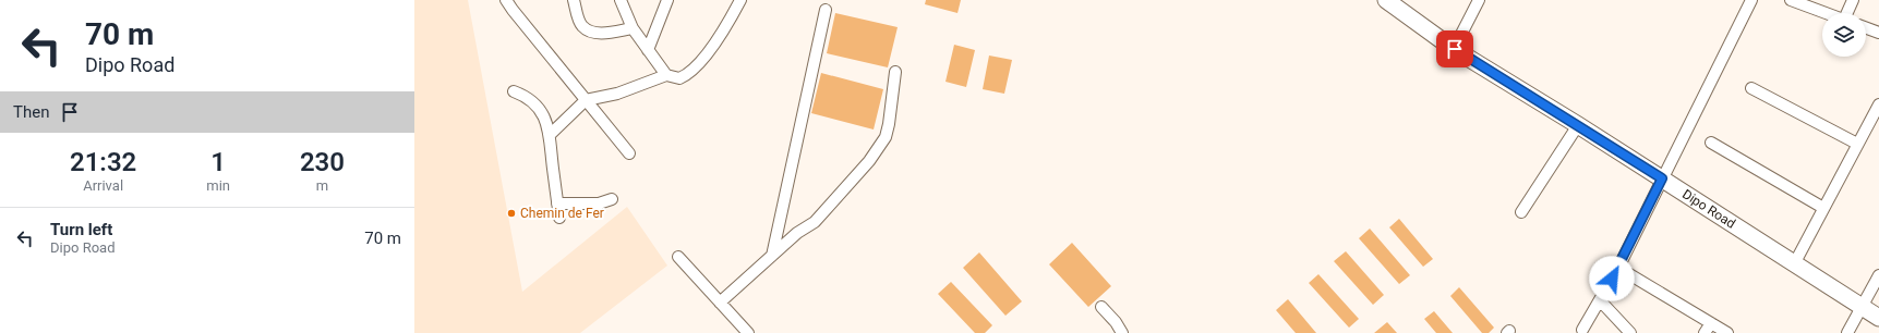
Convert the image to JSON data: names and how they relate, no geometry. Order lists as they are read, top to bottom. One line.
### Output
{"streets":{"main road":["Dipo Road"]},"places":["Chemin de Fer"],"page":{"turn":["70 m","Dipo Road"],"then":"Then","eta":["21:32","Arrival","1","min","230","m"],"list":[{"name":"Turn left","note":"Dipo Road","value":"70 m"}]}}
